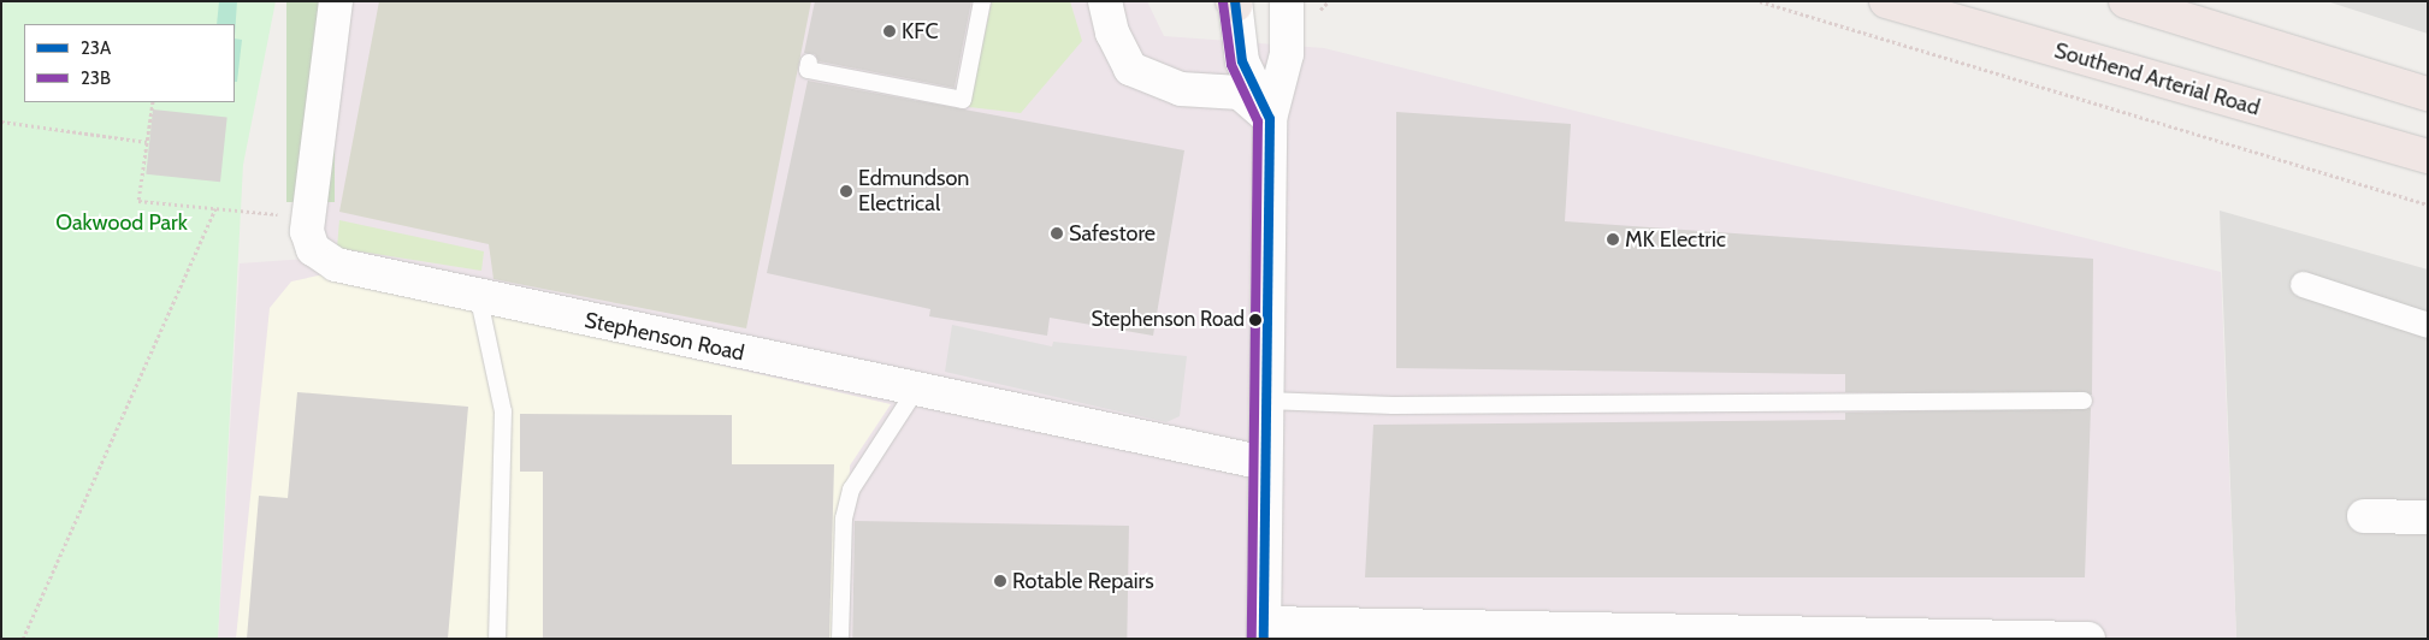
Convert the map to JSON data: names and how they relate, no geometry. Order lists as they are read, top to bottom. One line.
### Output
{"streets":{"highway":["Southend Arterial Road"],"street":["Stephenson Road"]},"parks":["Oakwood Park"],"places":["KFC","Edmundson Electrical","Safestore","MK Electric","Stephenson Road","Rotable Repairs"],"lines":["transit line 23A","transit line 23B"],"legend":["23A","23B"]}
